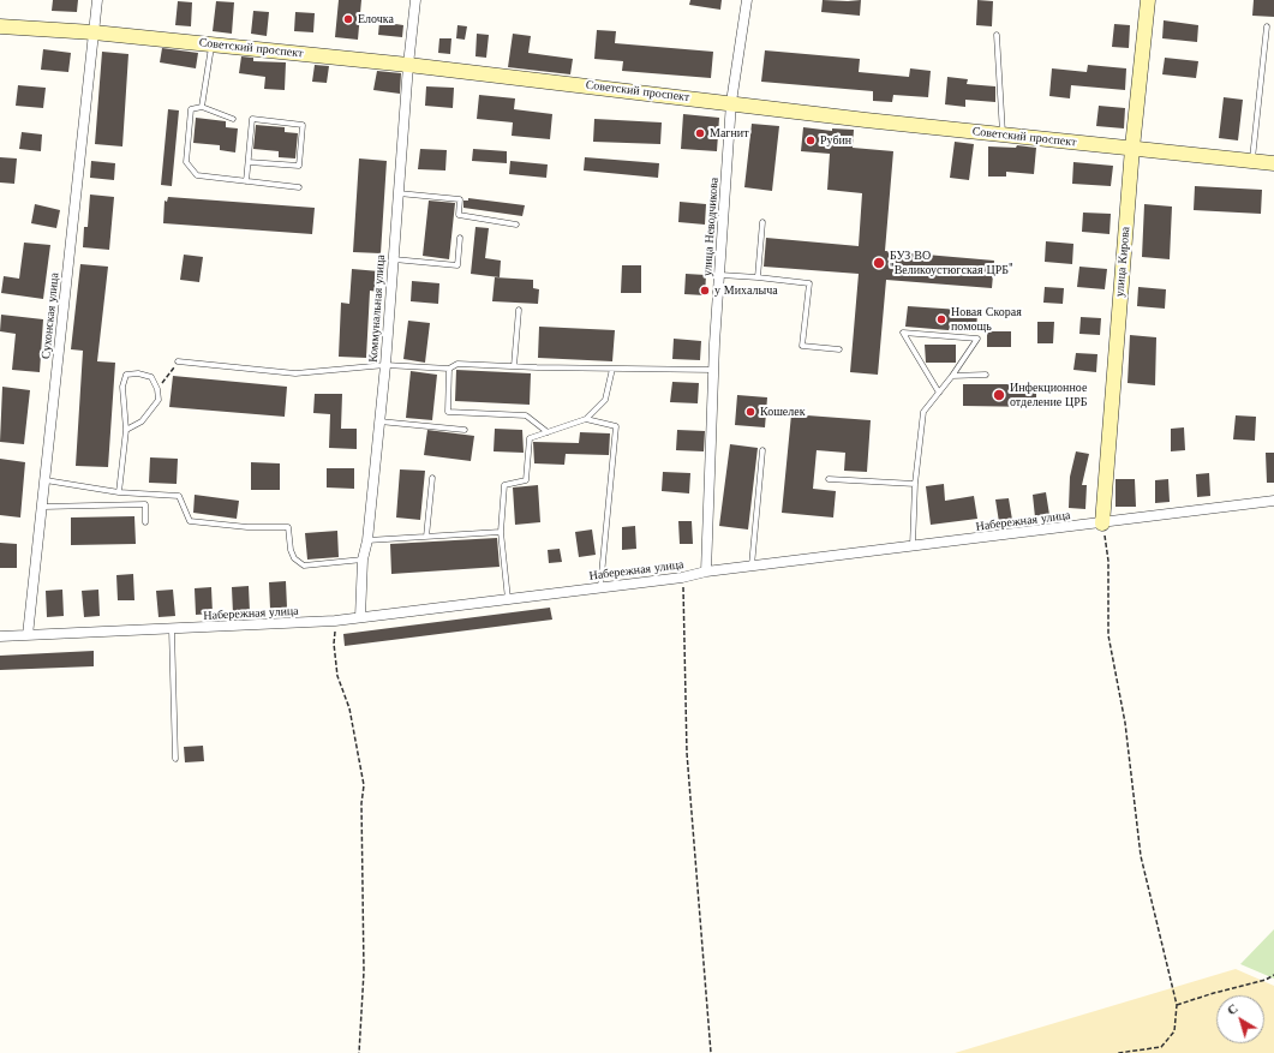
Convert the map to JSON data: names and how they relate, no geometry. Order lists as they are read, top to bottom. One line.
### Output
{"streets":{"street":["Советский проспект","улица Неводчикова","улица Кирова","Коммунальная улица","Сухонская улица","Набережная улица"]},"crossings":[["Советский проспект","улица Неводчикова"],["Советский проспект","улица Кирова"],["Советский проспект","Коммунальная улица"],["Советский проспект","Сухонская улица"],["улица Неводчикова","Набережная улица"],["улица Кирова","Набережная улица"],["Коммунальная улица","Набережная улица"],["Сухонская улица","Набережная улица"]],"places":["Елочка","Магнит","Рубин","БУЗ ВО \"Великоустюгская ЦРБ\"","у Михалыча","Новая Скорая помощь","Инфекционное отделение ЦРБ","Кошелек"],"north":"top left"}
